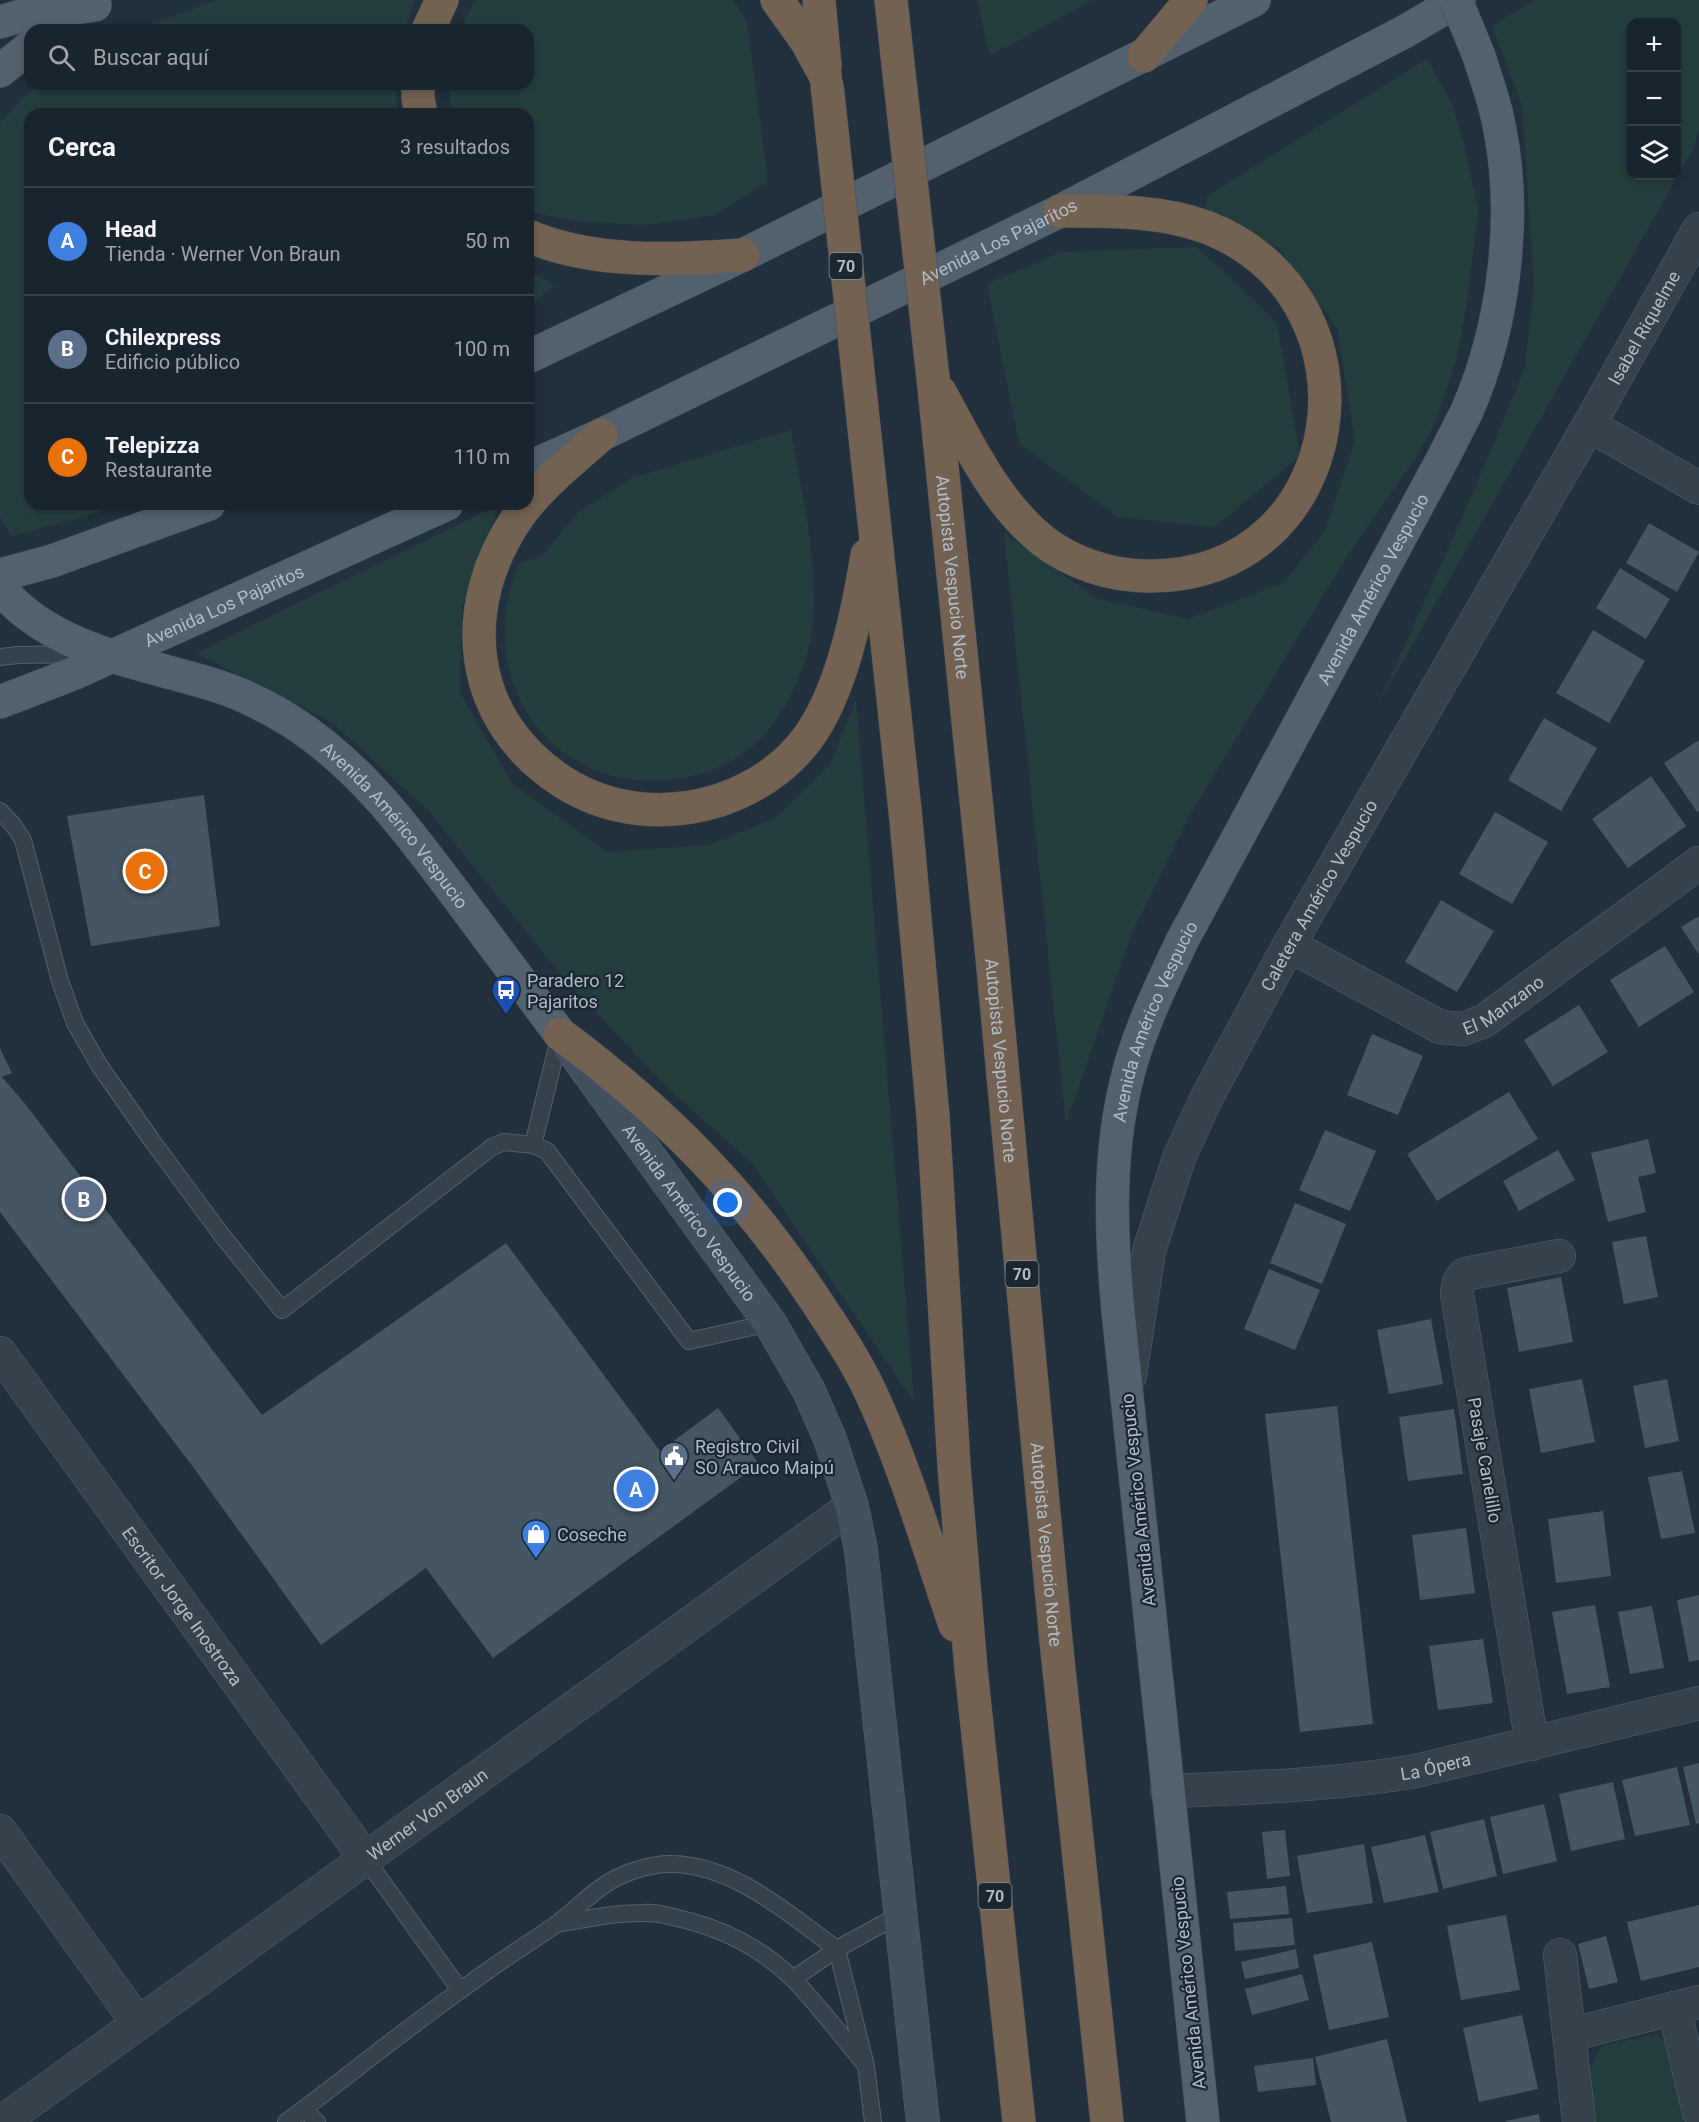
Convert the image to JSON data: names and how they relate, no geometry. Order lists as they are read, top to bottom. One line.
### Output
{"streets":{"highway":["70","Autopista Vespucio Norte"],"main road":["Avenida Los Pajaritos","Avenida Américo Vespucio"],"street":["Isabel Riquelme","Caletera Américo Vespucio","El Manzano","Pasaje Canelillo","Escritor Jorge Inostroza","La Ópera","Werner Von Braun"]},"crossings":[["Avenida Los Pajaritos","Avenida Américo Vespucio"],["Isabel Riquelme","Caletera Américo Vespucio"],["Avenida Américo Vespucio","Caletera Américo Vespucio"],["Avenida Américo Vespucio","La Ópera"],["Avenida Américo Vespucio","Werner Von Braun"],["Caletera Américo Vespucio","El Manzano"],["Pasaje Canelillo","La Ópera"],["Escritor Jorge Inostroza","Werner Von Braun"]],"places":{"bus stop":["Paradero 12 Pajaritos"],"public building":["Registro Civil SO Arauco Maipú"],"shop":["Coseche"]},"page":{"map_buttons":["+","−"],"search":"Buscar aquí","heading":["Cerca","3 resultados"],"list":[{"mark":"A","name":"Head","note":"Tienda · Werner Von Braun","value":"50 m"},{"mark":"B","name":"Chilexpress","note":"Edificio público","value":"100 m"},{"mark":"C","name":"Telepizza","note":"Restaurante","value":"110 m"}],"pins":["C","B","A"]}}
